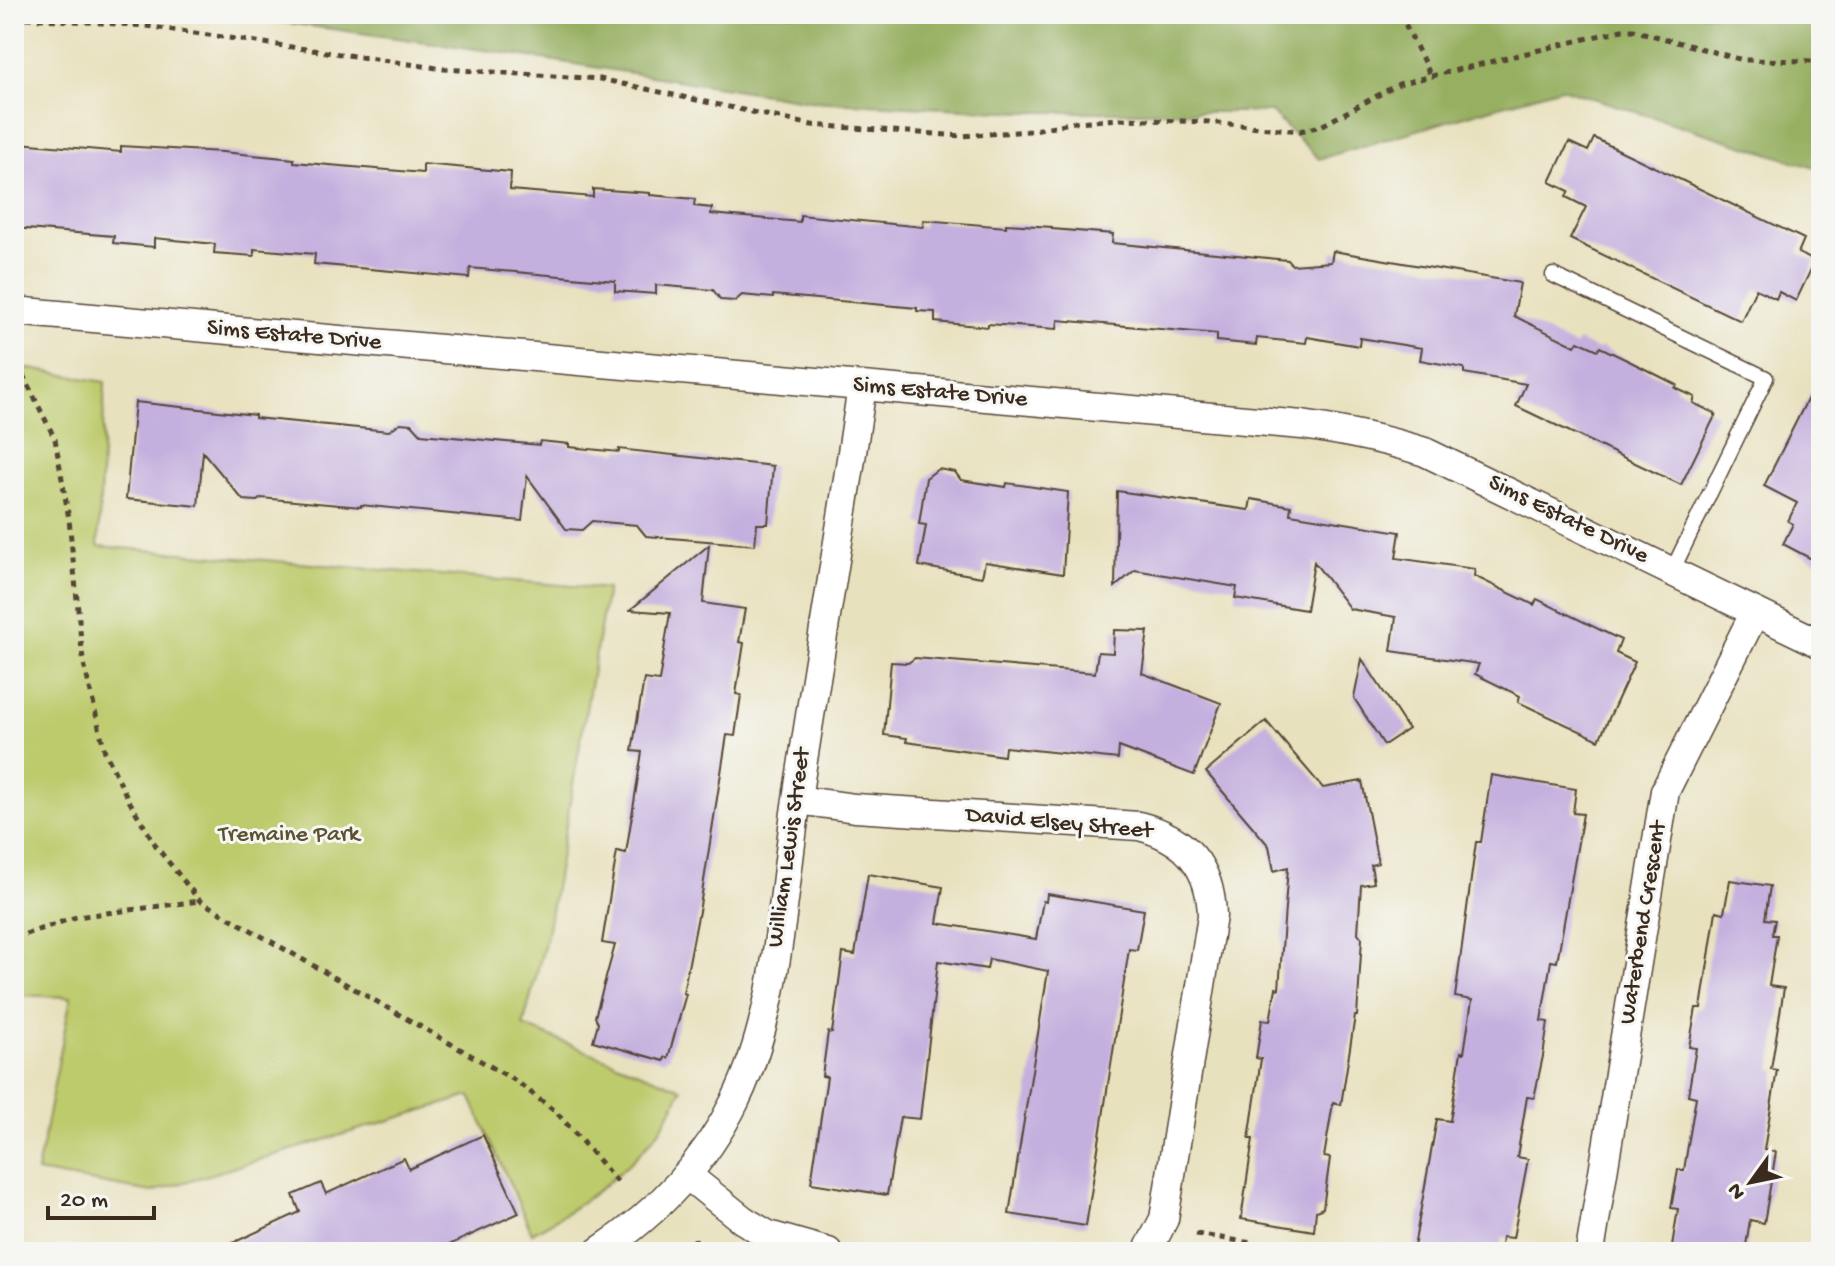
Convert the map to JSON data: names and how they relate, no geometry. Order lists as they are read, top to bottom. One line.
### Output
{"streets":{"street":["Sims Estate Drive","David Elsey Street","William Lewis Street","Waterbend Crescent"]},"crossings":[["Sims Estate Drive","William Lewis Street"],["Sims Estate Drive","Waterbend Crescent"],["David Elsey Street","William Lewis Street"]],"parks":["Tremaine Park"],"scale_bar":"20 m","north":"bottom left"}
